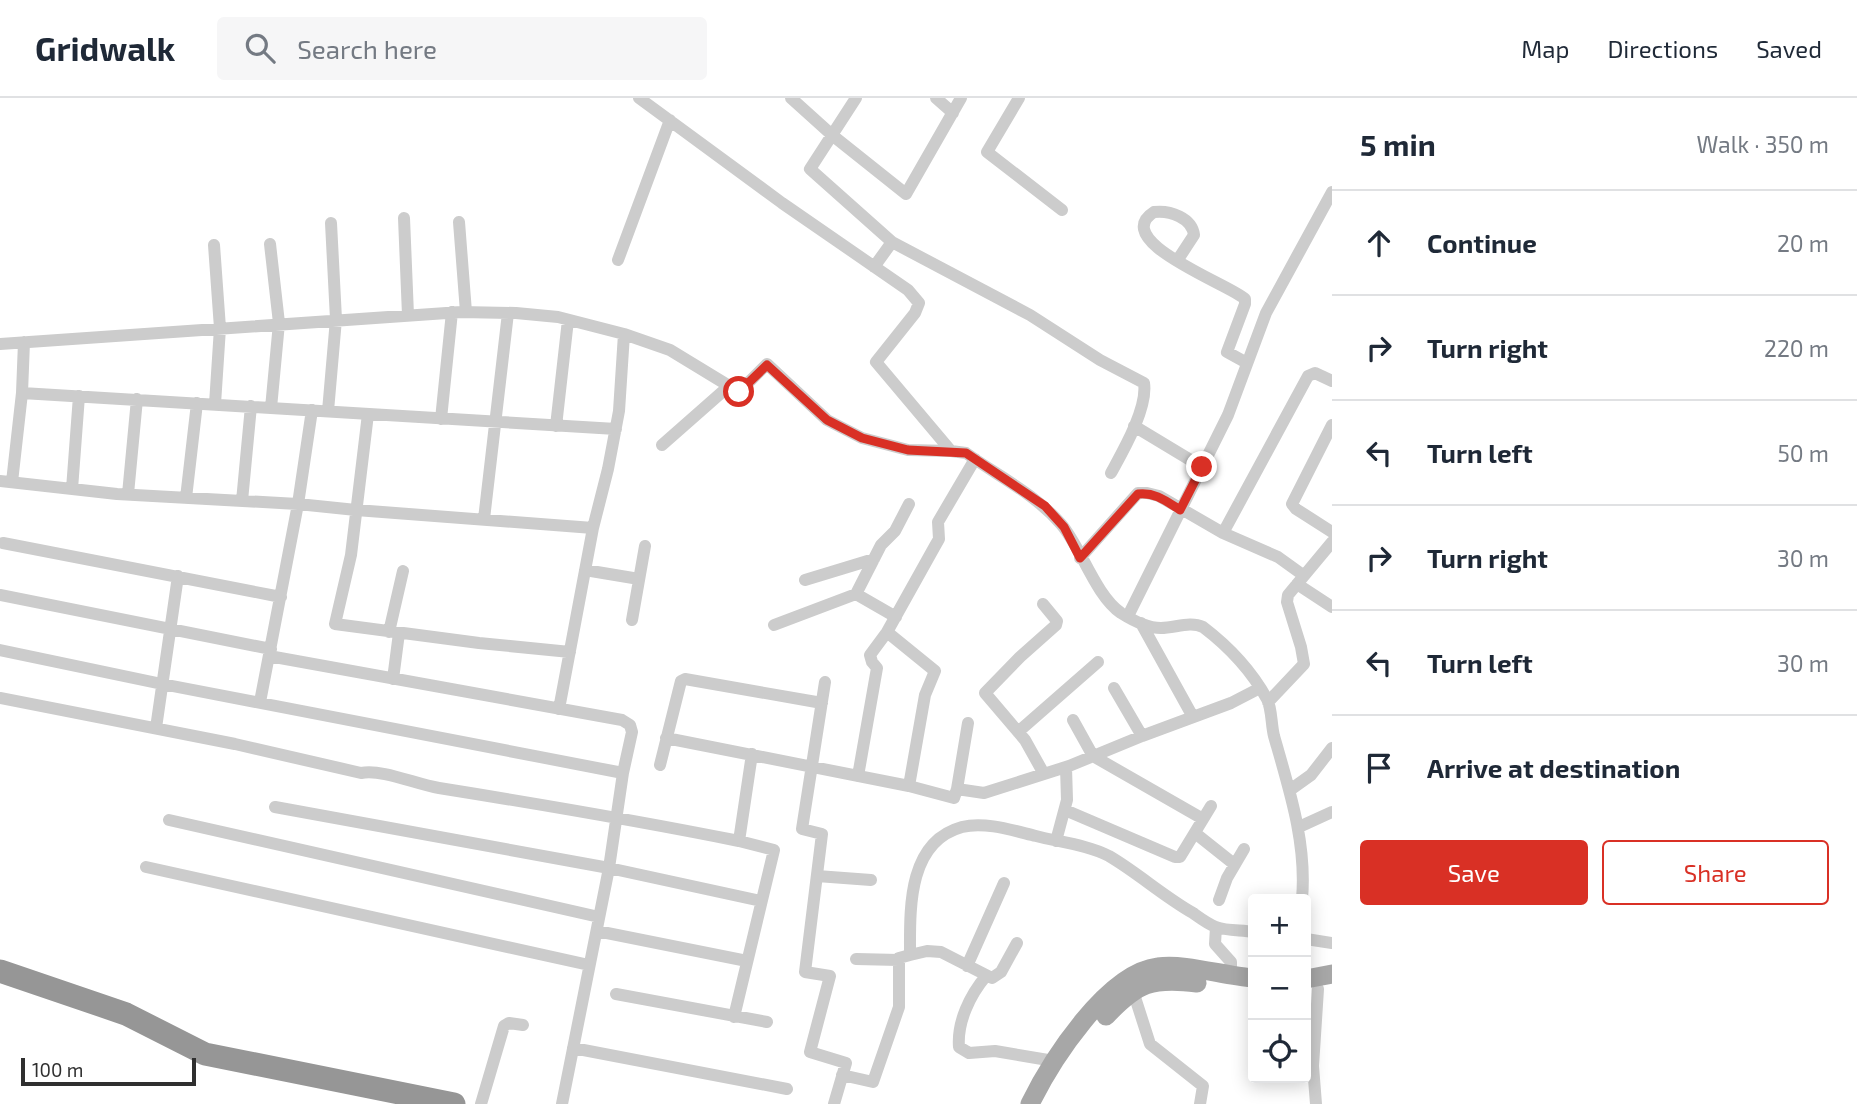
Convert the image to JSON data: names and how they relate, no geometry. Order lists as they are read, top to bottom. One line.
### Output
{"scale_bar":"100 m","page":{"header":"Gridwalk","search":"Search here","nav":["Map","Directions","Saved"],"heading":["5 min","Walk · 350 m"],"list":[["Continue","20 m"],["Turn right","220 m"],["Turn left","50 m"],["Turn right","30 m"],["Turn left","30 m"],"Arrive at destination"],"buttons":["Save","Share"],"map_buttons":["+","−"],"scale":"100 m"}}
